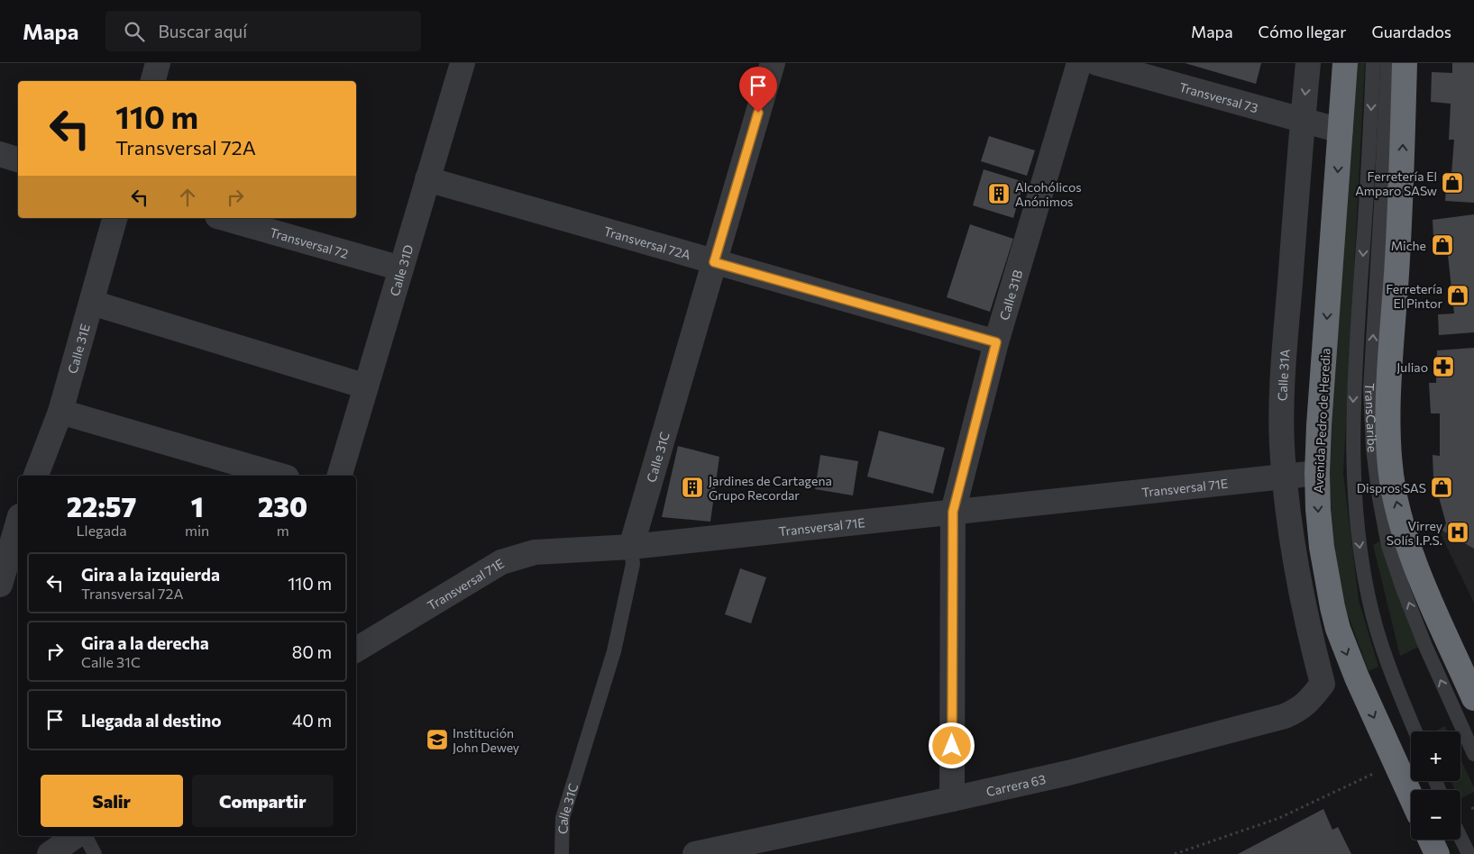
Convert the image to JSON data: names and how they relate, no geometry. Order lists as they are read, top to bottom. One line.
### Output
{"streets":{"highway":["Avenida Pedro de Heredia"],"street":["Transversal 73","Transversal 72","Transversal 72A","Calle 31D","Calle 31B","Calle 31E","Calle 31A","Calle 31C","Transversal 71E","Carrera 63"],"lane":["TransCaribe"]},"crossings":[["Transversal 73","Calle 31A"],["Transversal 73","Avenida Pedro de Heredia"],["Transversal 72","Calle 31D"],["Transversal 72A","Calle 31D"],["Transversal 72A","Calle 31B"],["Transversal 72A","Calle 31C"],["Calle 31B","Transversal 71E"],["Calle 31B","Carrera 63"],["Calle 31A","Transversal 71E"],["Calle 31A","Carrera 63"],["Avenida Pedro de Heredia","Transversal 71E"],["Calle 31C","Transversal 71E"]],"places":{"shop":["Ferretería El Amparo SASw","Miche","Ferretería El Pintor","Dispros SAS"],"building":["Alcohólicos Anónimos","Jardines de Cartagena Grupo Recordar"],"pharmacy":["Juliao"],"hospital":["Virrey Solís I.P.S."],"school or university":["Institución John Dewey"]},"page":{"header":"Mapa","search":"Buscar aquí","nav":["Mapa","Cómo llegar","Guardados"],"turn":["110 m","Transversal 72A"],"eta":["22:57","Llegada","1","min","230","m"],"list":[{"name":"Gira a la izquierda","note":"Transversal 72A","value":"110 m"},{"name":"Gira a la derecha","note":"Calle 31C","value":"80 m"},{"name":"Llegada al destino","value":"40 m"}],"map_buttons":["+","−"],"buttons":["Salir","Compartir"]}}
